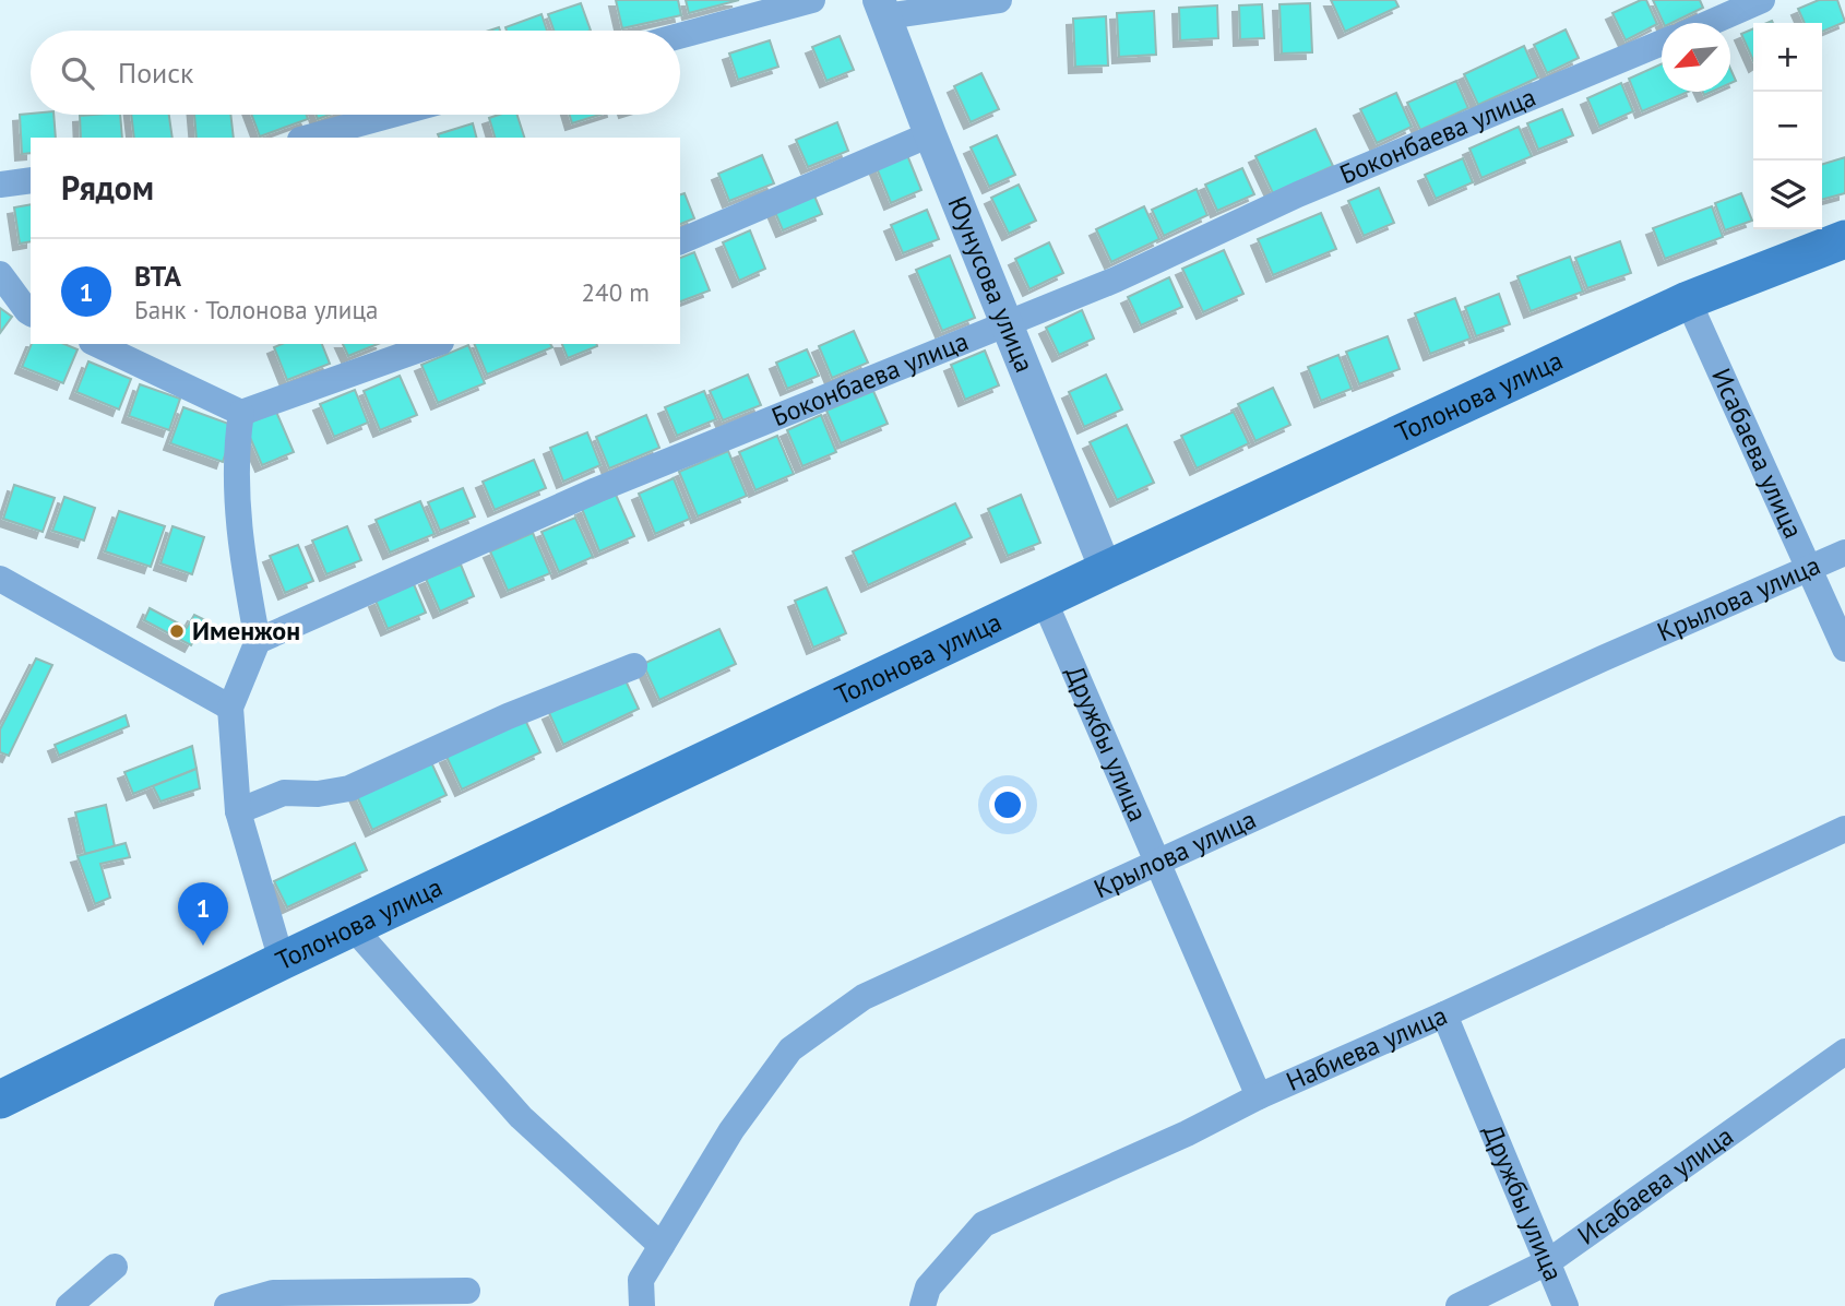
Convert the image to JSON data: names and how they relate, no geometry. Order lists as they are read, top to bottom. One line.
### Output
{"streets":{"main road":["Толонова улица"],"street":["Боконбаева улица","Юунусова улица","Исабаева улица","Крылова улица","Дружбы улица","Набиева улица"]},"crossings":[["Боконбаева улица","Юунусова улица"],["Юунусова улица","Толонова улица"],["Толонова улица","Исабаева улица"],["Толонова улица","Дружбы улица"],["Исабаева улица","Крылова улица"],["Исабаева улица","Дружбы улица"],["Крылова улица","Дружбы улица"],["Дружбы улица","Набиева улица"]],"places":["Именжон"],"north":"bottom left","page":{"map_buttons":["+","−"],"search":"Поиск","heading":"Рядом","list":[{"mark":"1","name":"BTA","note":"Банк · Толонова улица","value":"240 m"}],"pins":"1"}}
